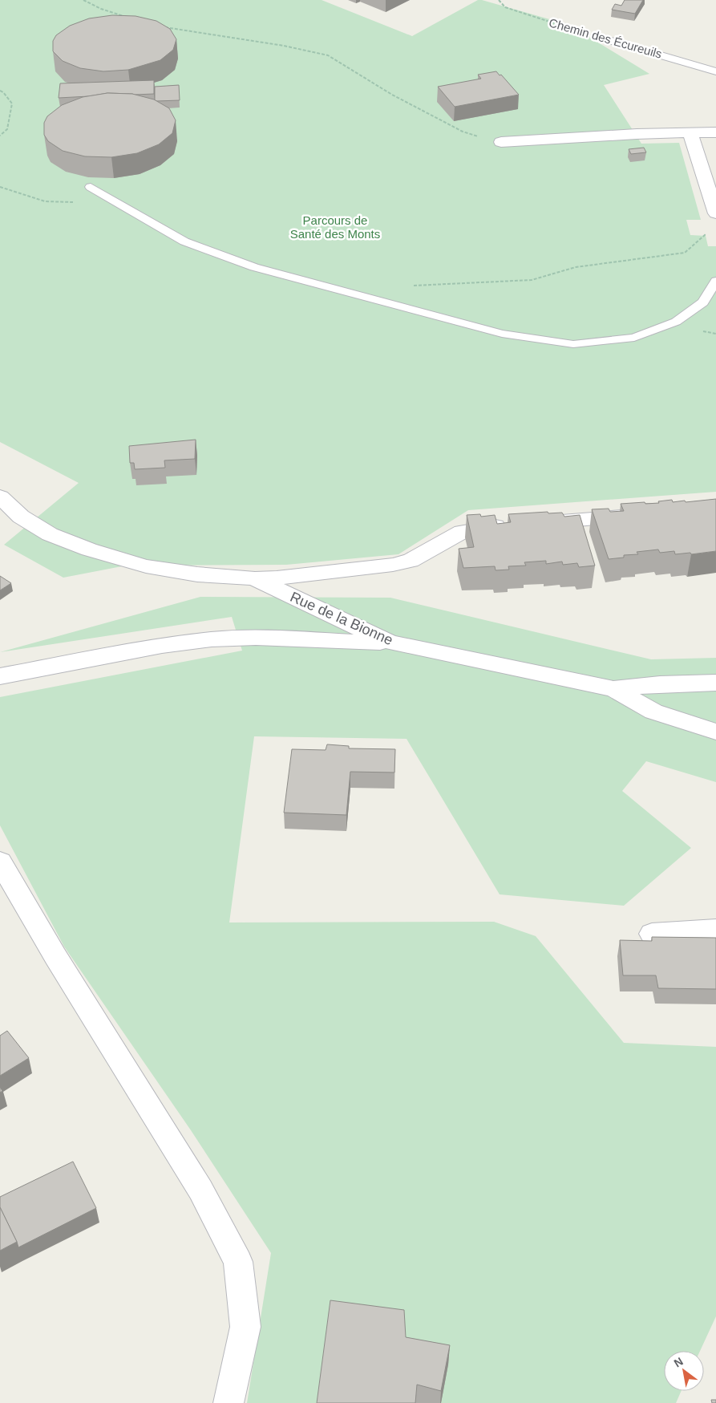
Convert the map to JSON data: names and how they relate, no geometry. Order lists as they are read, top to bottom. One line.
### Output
{"streets":{"street":["Rue de la Bionne"],"lane":["Chemin des Écureuils"]},"parks":["Parcours de Santé des Monts"],"north":"top left"}
